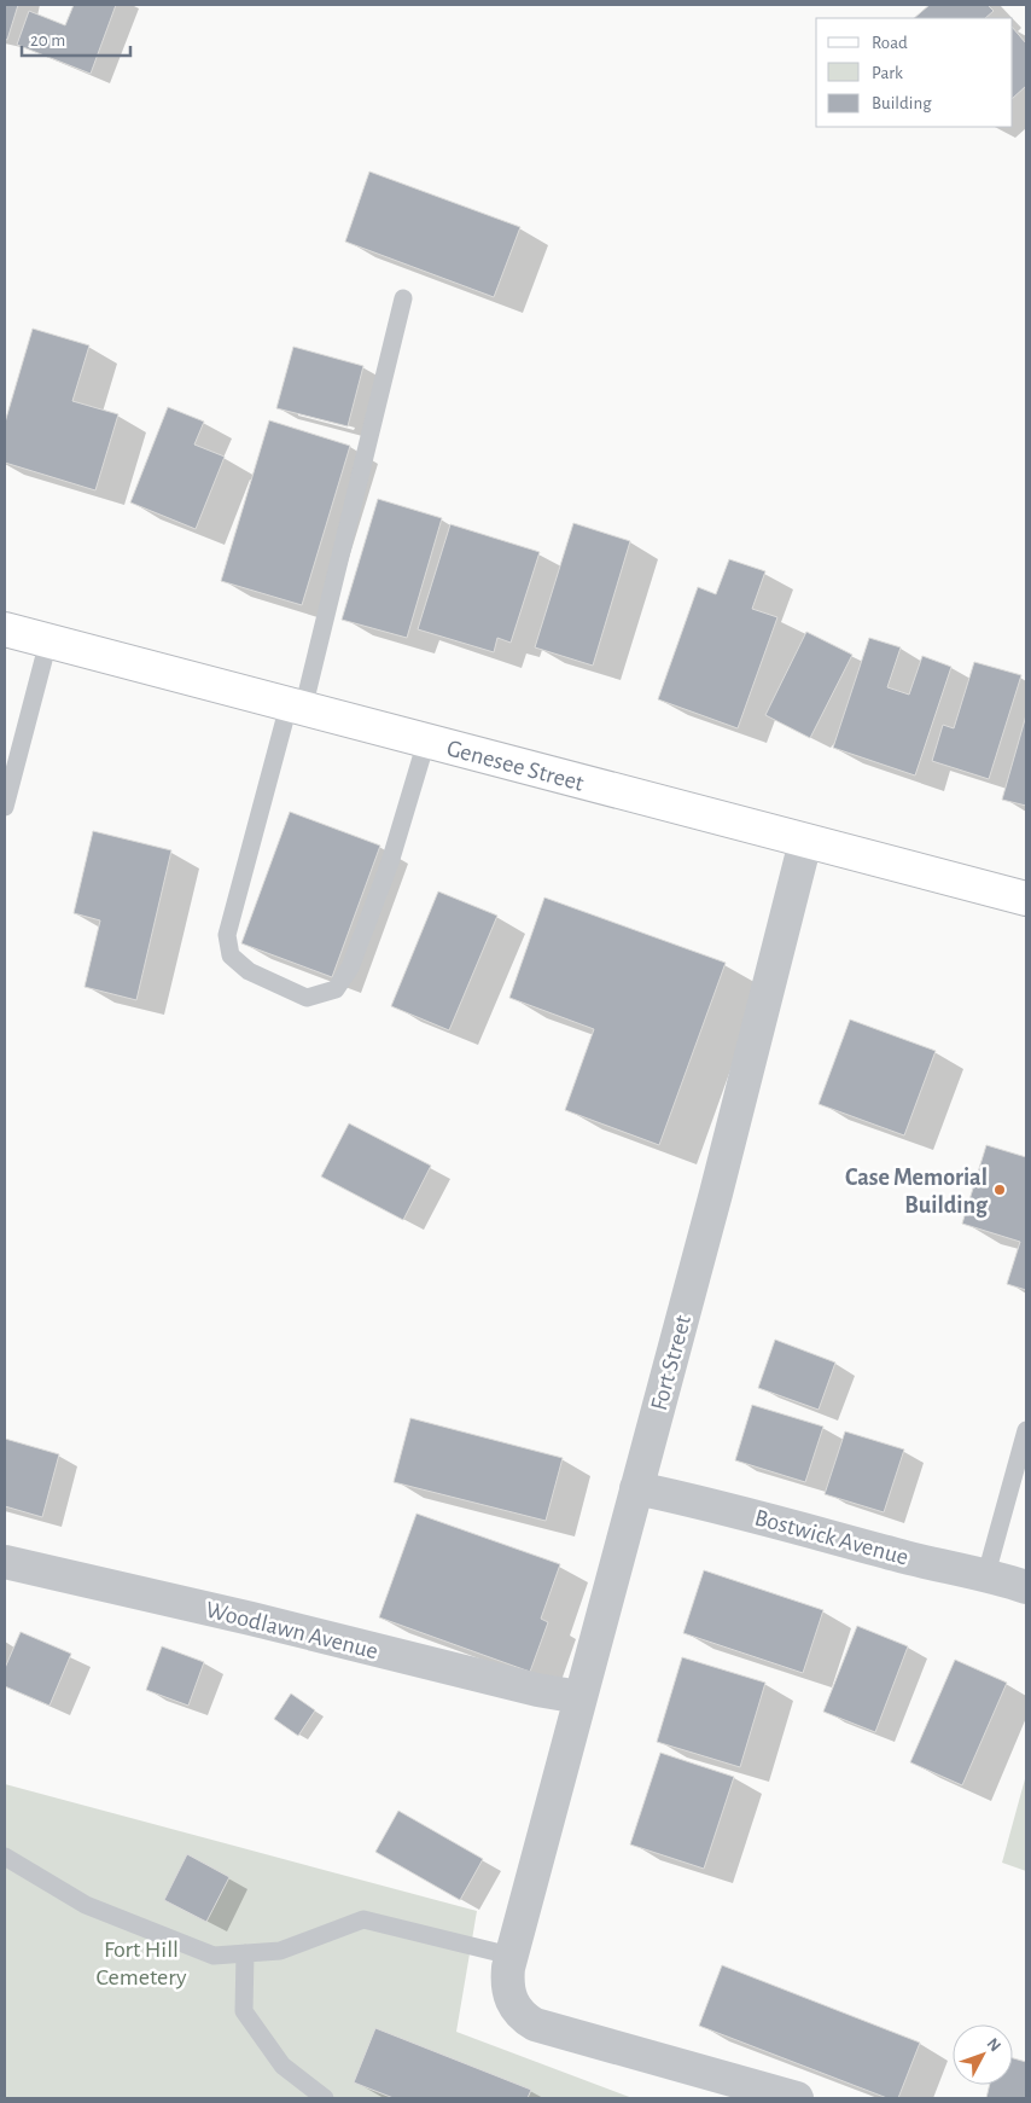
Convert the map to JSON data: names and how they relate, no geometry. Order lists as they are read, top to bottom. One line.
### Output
{"streets":{"main road":["Genesee Street"],"street":["Fort Street","Bostwick Avenue","Woodlawn Avenue"]},"crossings":[["Genesee Street","Fort Street"],["Fort Street","Bostwick Avenue"],["Fort Street","Woodlawn Avenue"]],"parks":["Fort Hill Cemetery"],"places":["Case Memorial Building"],"legend":["Road","Park","Building"],"scale_bar":"20 m","north":"top right"}
